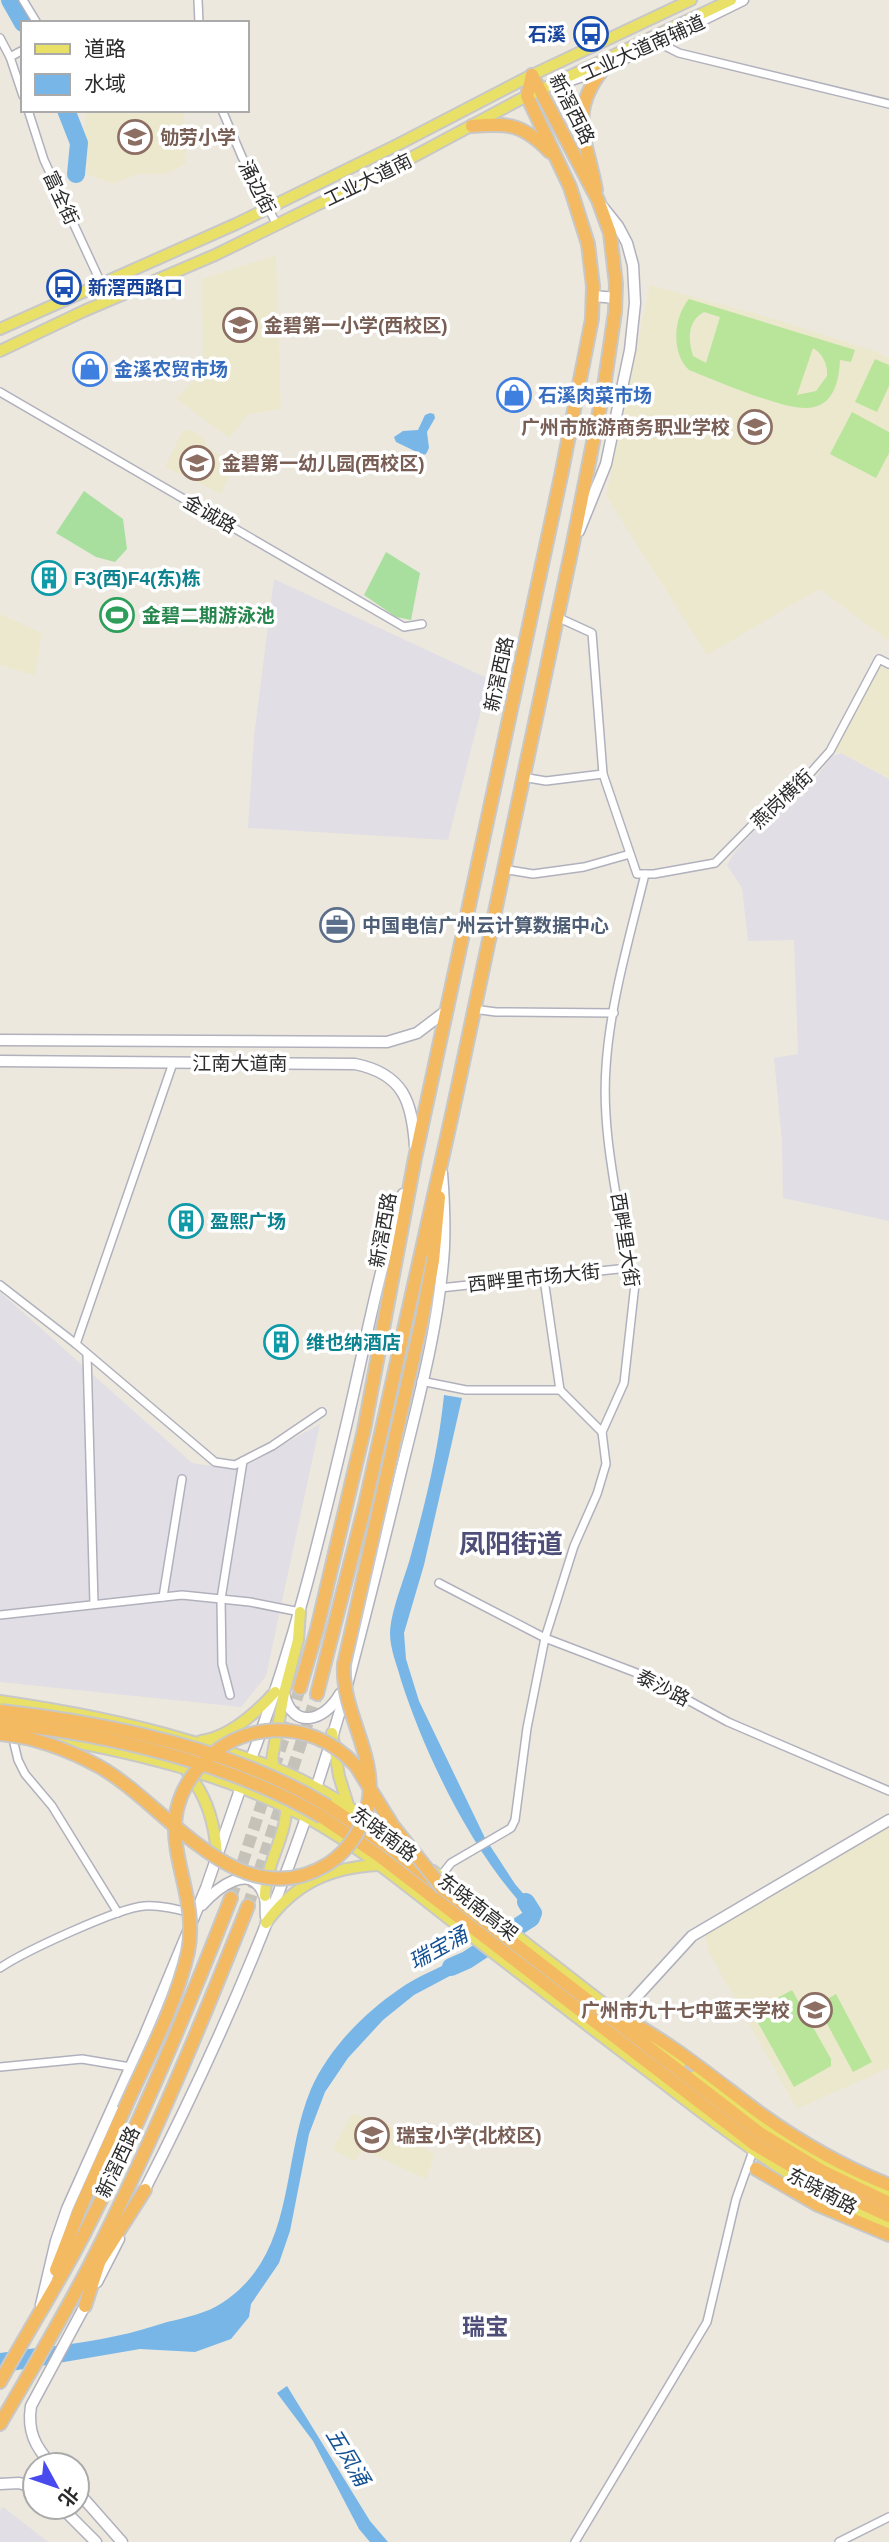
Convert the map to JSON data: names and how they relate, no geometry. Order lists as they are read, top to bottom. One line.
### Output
{"streets":{"highway":["新滘西路","东晓南高架"],"main road":["工业大道南辅道","工业大道南","江南大道南","东晓南路"],"street":["涌边街","富全街","金诚路","燕岗横街","西畔里大街","西畔里市场大街","泰沙路"]},"crossings":[["工业大道南辅道","新滘西路"],["工业大道南辅道","工业大道南"],["新滘西路","工业大道南"],["新滘西路","江南大道南"],["工业大道南","涌边街"],["燕岗横街","西畔里大街"],["西畔里大街","西畔里市场大街"],["西畔里大街","泰沙路"],["西畔里大街","东晓南路"],["西畔里大街","东晓南高架"],["东晓南路","东晓南高架"]],"districts":["凤阳街道","瑞宝"],"water":["瑞宝涌","五凤涌"],"places":{"bus stop":["石溪","新滘西路口"],"school or university":["劬劳小学","金碧第一小学(西校区)","广州市旅游商务职业学校","金碧第一幼儿园(西校区)","广州市九十七中蓝天学校","瑞宝小学(北校区)"],"shop":["金溪农贸市场","石溪肉菜市场"],"building":["F3(西)F4(东)栋","盈熙广场","维也纳酒店"],"sports":["金碧二期游泳池"],"office":["中国电信广州云计算数据中心"]},"legend":["道路","水域"],"north":"bottom right"}
